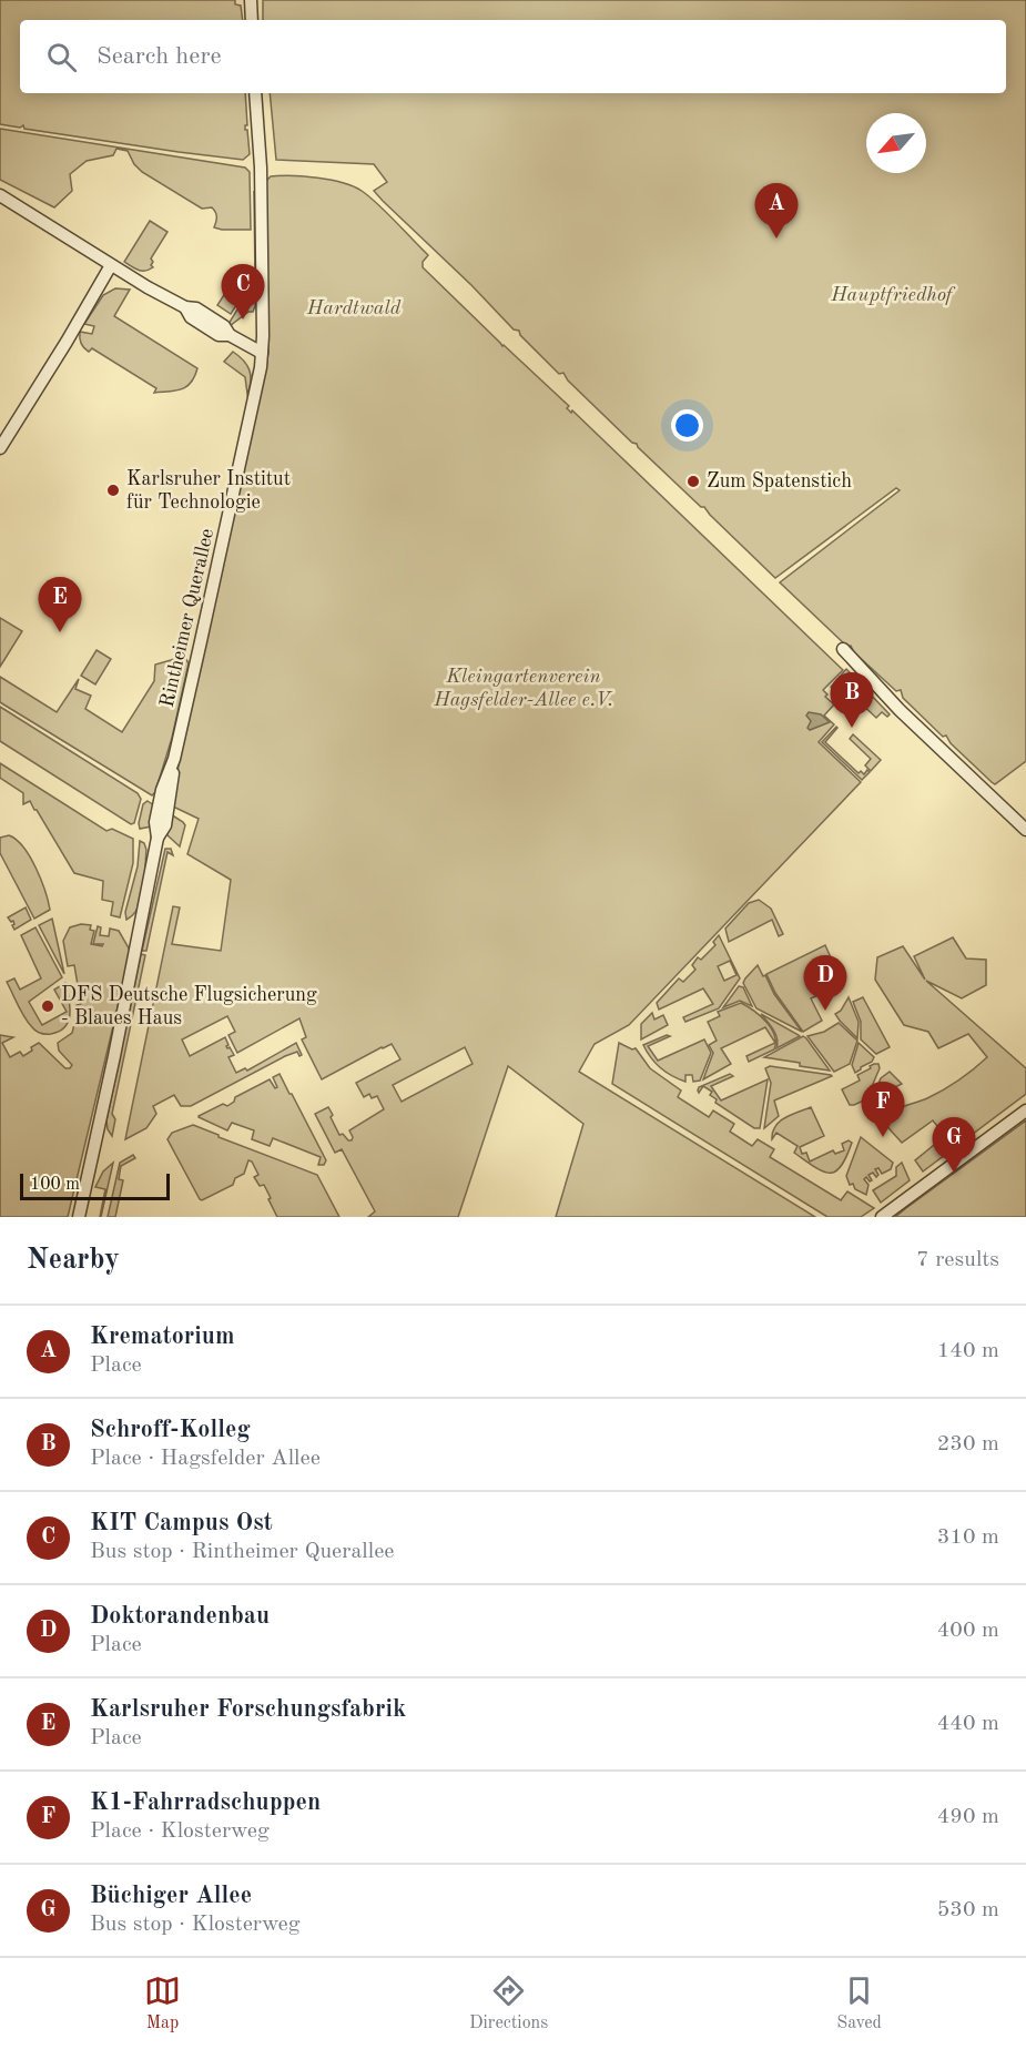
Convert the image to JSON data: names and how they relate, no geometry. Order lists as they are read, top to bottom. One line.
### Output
{"streets":{"street":["Rintheimer Querallee"]},"parks":["Hauptfriedhof","Hardtwald","Kleingartenverein Hagsfelder-Allee e.V."],"places":["Zum Spatenstich","Karlsruher Institut für Technologie","DFS Deutsche Flugsicherung - Blaues Haus"],"scale_bar":"100 m","north":"bottom left","page":{"search":"Search here","pins":["A","C","E","B","D","F","G"],"scale":"100 m","heading":["Nearby","7 results"],"list":[{"mark":"A","name":"Krematorium","note":"Place","value":"140 m"},{"mark":"B","name":"Schroff-Kolleg","note":"Place · Hagsfelder Allee","value":"230 m"},{"mark":"C","name":"KIT Campus Ost","note":"Bus stop · Rintheimer Querallee","value":"310 m"},{"mark":"D","name":"Doktorandenbau","note":"Place","value":"400 m"},{"mark":"E","name":"Karlsruher Forschungsfabrik","note":"Place","value":"440 m"},{"mark":"F","name":"K1-Fahrradschuppen","note":"Place · Klosterweg","value":"490 m"},{"mark":"G","name":"Büchiger Allee","note":"Bus stop · Klosterweg","value":"530 m"}],"nav":["Map","Directions","Saved"]}}
